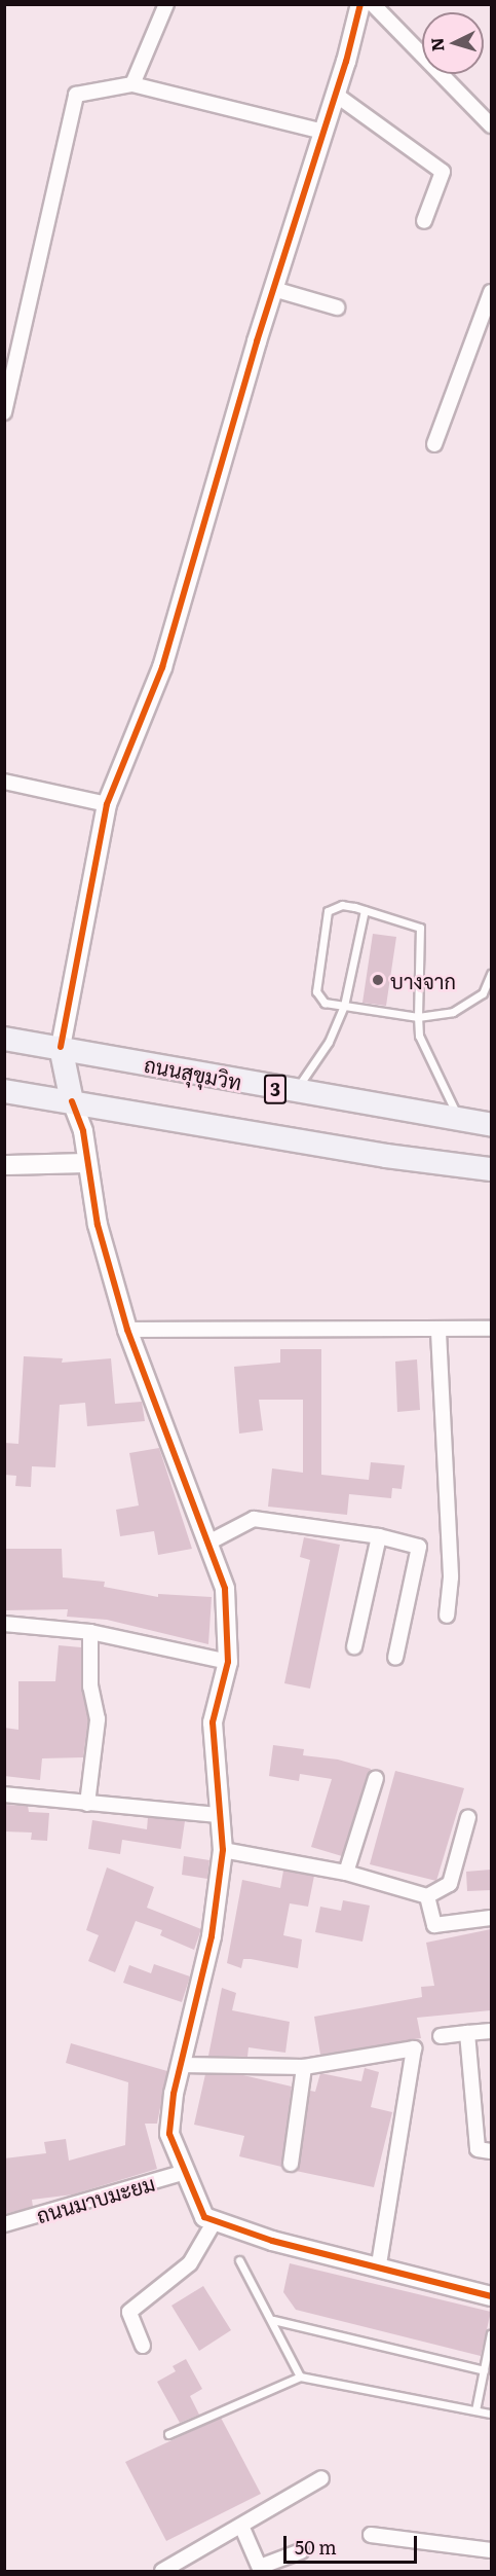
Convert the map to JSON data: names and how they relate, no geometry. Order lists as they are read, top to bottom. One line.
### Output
{"streets":{"main road":["ถนนสุขุมวิท","3"],"street":["ถนนมาบมะยม"]},"places":["บางจาก"],"scale_bar":"50 m","north":"left"}
